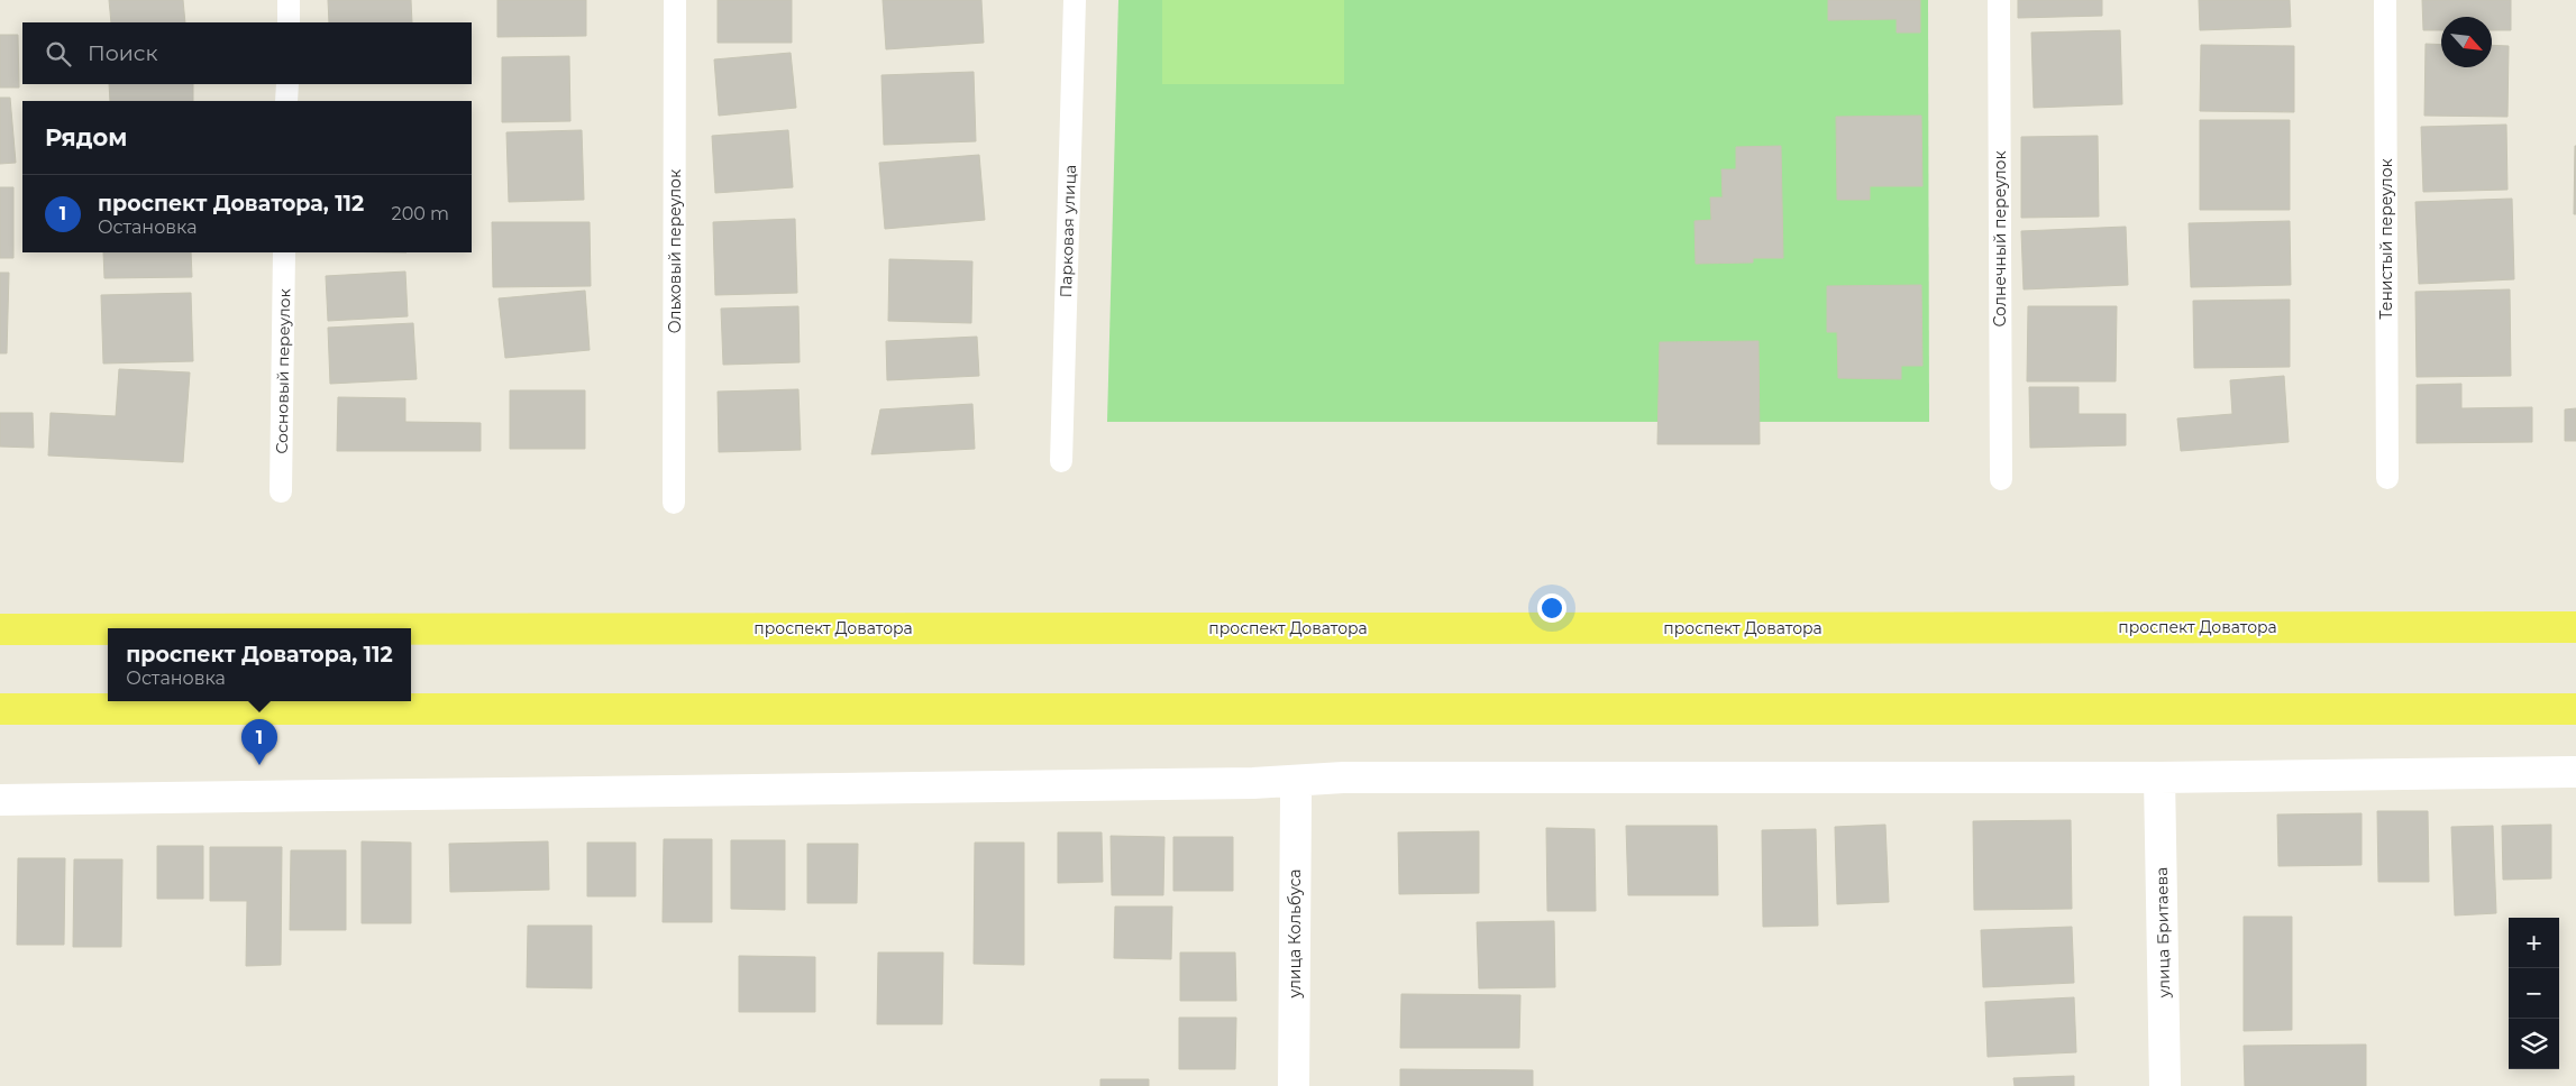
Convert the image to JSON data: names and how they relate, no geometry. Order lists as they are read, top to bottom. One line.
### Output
{"streets":{"main road":["проспект Доватора"],"street":["улица Бритаева","улица Кольбуса"],"lane":["Парковая улица","Солнечный переулок","Тенистый переулок","Ольховый переулок","Сосновый переулок"]},"north":"bottom right","page":{"search":"Поиск","heading":"Рядом","list":[{"mark":"1","name":"проспект Доватора, 112","note":"Остановка","value":"200 m"}],"popup":["проспект Доватора, 112","Остановка"],"pins":"1","map_buttons":["+","−"]}}
